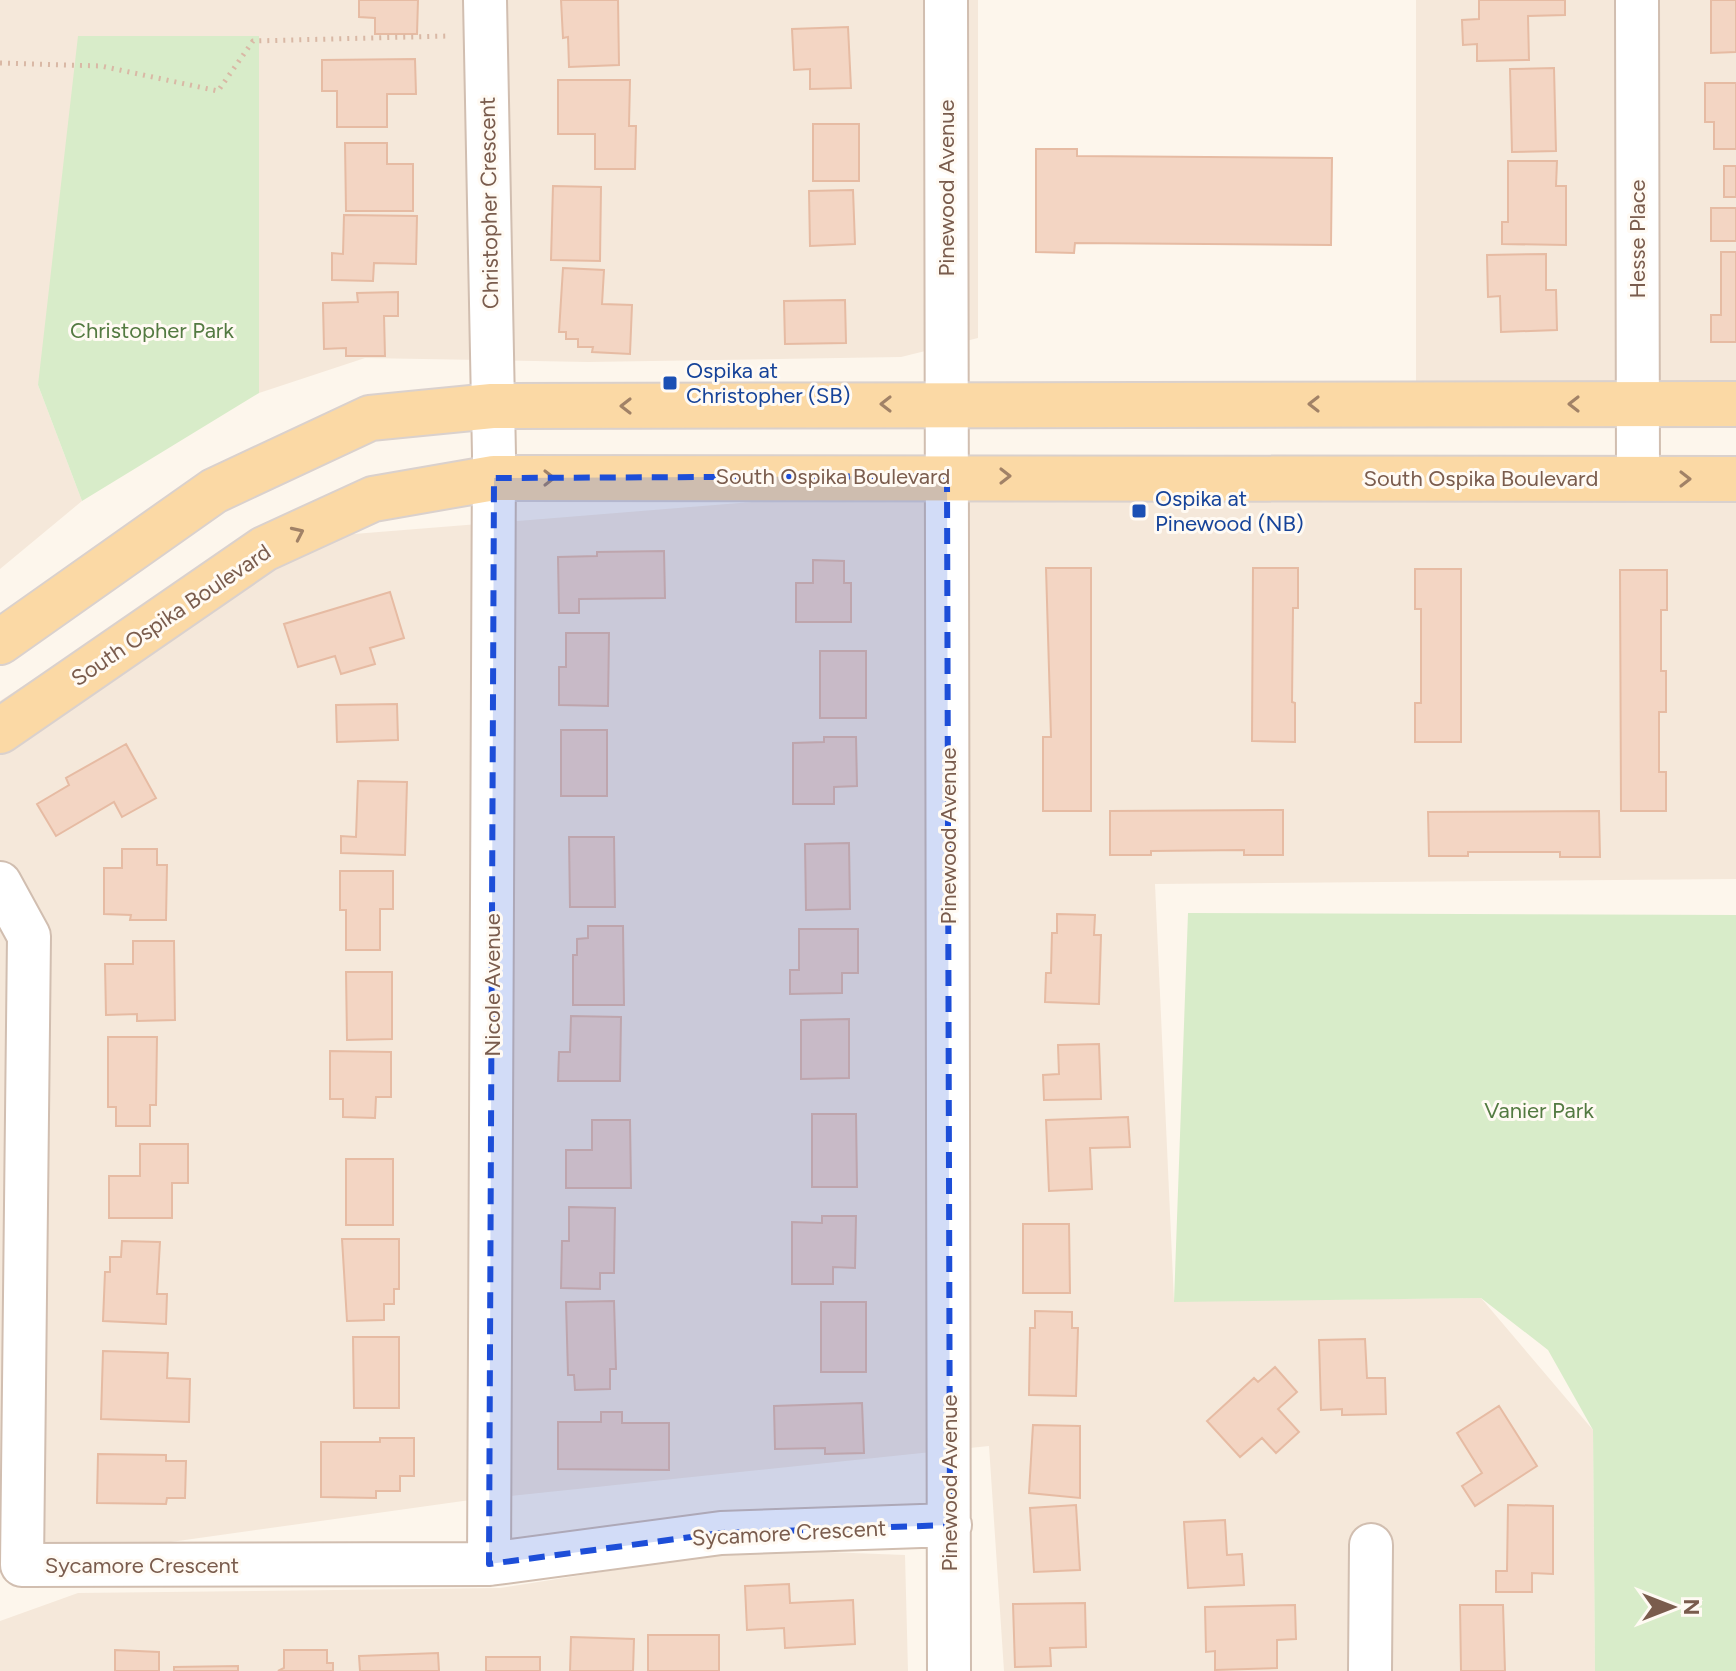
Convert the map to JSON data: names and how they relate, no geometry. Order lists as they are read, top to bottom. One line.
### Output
{"streets":{"main road":["South Ospika Boulevard"],"street":["Pinewood Avenue","Christopher Crescent","Hesse Place","Nicole Avenue","Sycamore Crescent"]},"crossings":[["Pinewood Avenue","South Ospika Boulevard"],["Pinewood Avenue","Sycamore Crescent"],["Christopher Crescent","Nicole Avenue"],["Hesse Place","South Ospika Boulevard"],["South Ospika Boulevard","Nicole Avenue"],["Nicole Avenue","Sycamore Crescent"]],"parks":["Christopher Park","Vanier Park"],"places":{"transit":["Ospika at Christopher (SB)","Ospika at Pinewood (NB)"]},"north":"right"}
